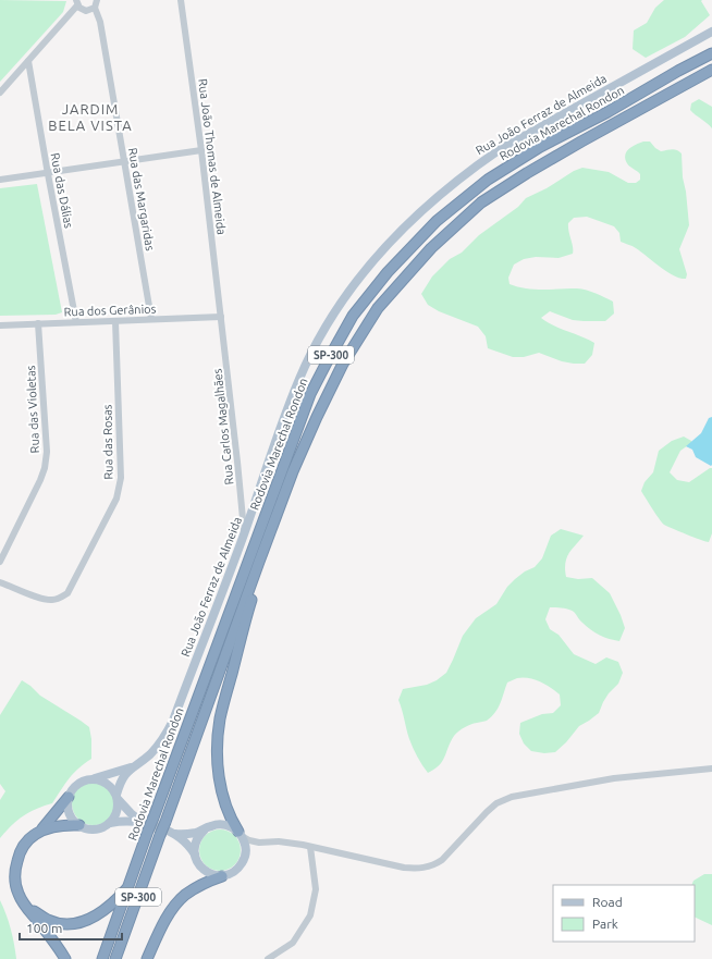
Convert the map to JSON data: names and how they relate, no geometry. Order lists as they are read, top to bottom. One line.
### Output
{"streets":{"highway":["Rodovia Marechal Rondon","SP-300"],"main road":["Rua João Ferraz de Almeida"],"street":["Rua João Thomas de Almeida","Rua das Dálias","Rua das Margaridas","Rua dos Gerânios","Rua das Violetas","Rua Carlos Magalhães","Rua das Rosas"]},"crossings":[["Rua João Ferraz de Almeida","Rua Carlos Magalhães"],["Rua João Thomas de Almeida","Rua dos Gerânios"],["Rua João Thomas de Almeida","Rua Carlos Magalhães"],["Rua das Dálias","Rua dos Gerânios"],["Rua das Margaridas","Rua dos Gerânios"],["Rua dos Gerânios","Rua das Violetas"],["Rua dos Gerânios","Rua Carlos Magalhães"],["Rua dos Gerânios","Rua das Rosas"]],"districts":["JARDIM BELA VISTA"],"legend":["Road","Park"],"scale_bar":"100 m"}
